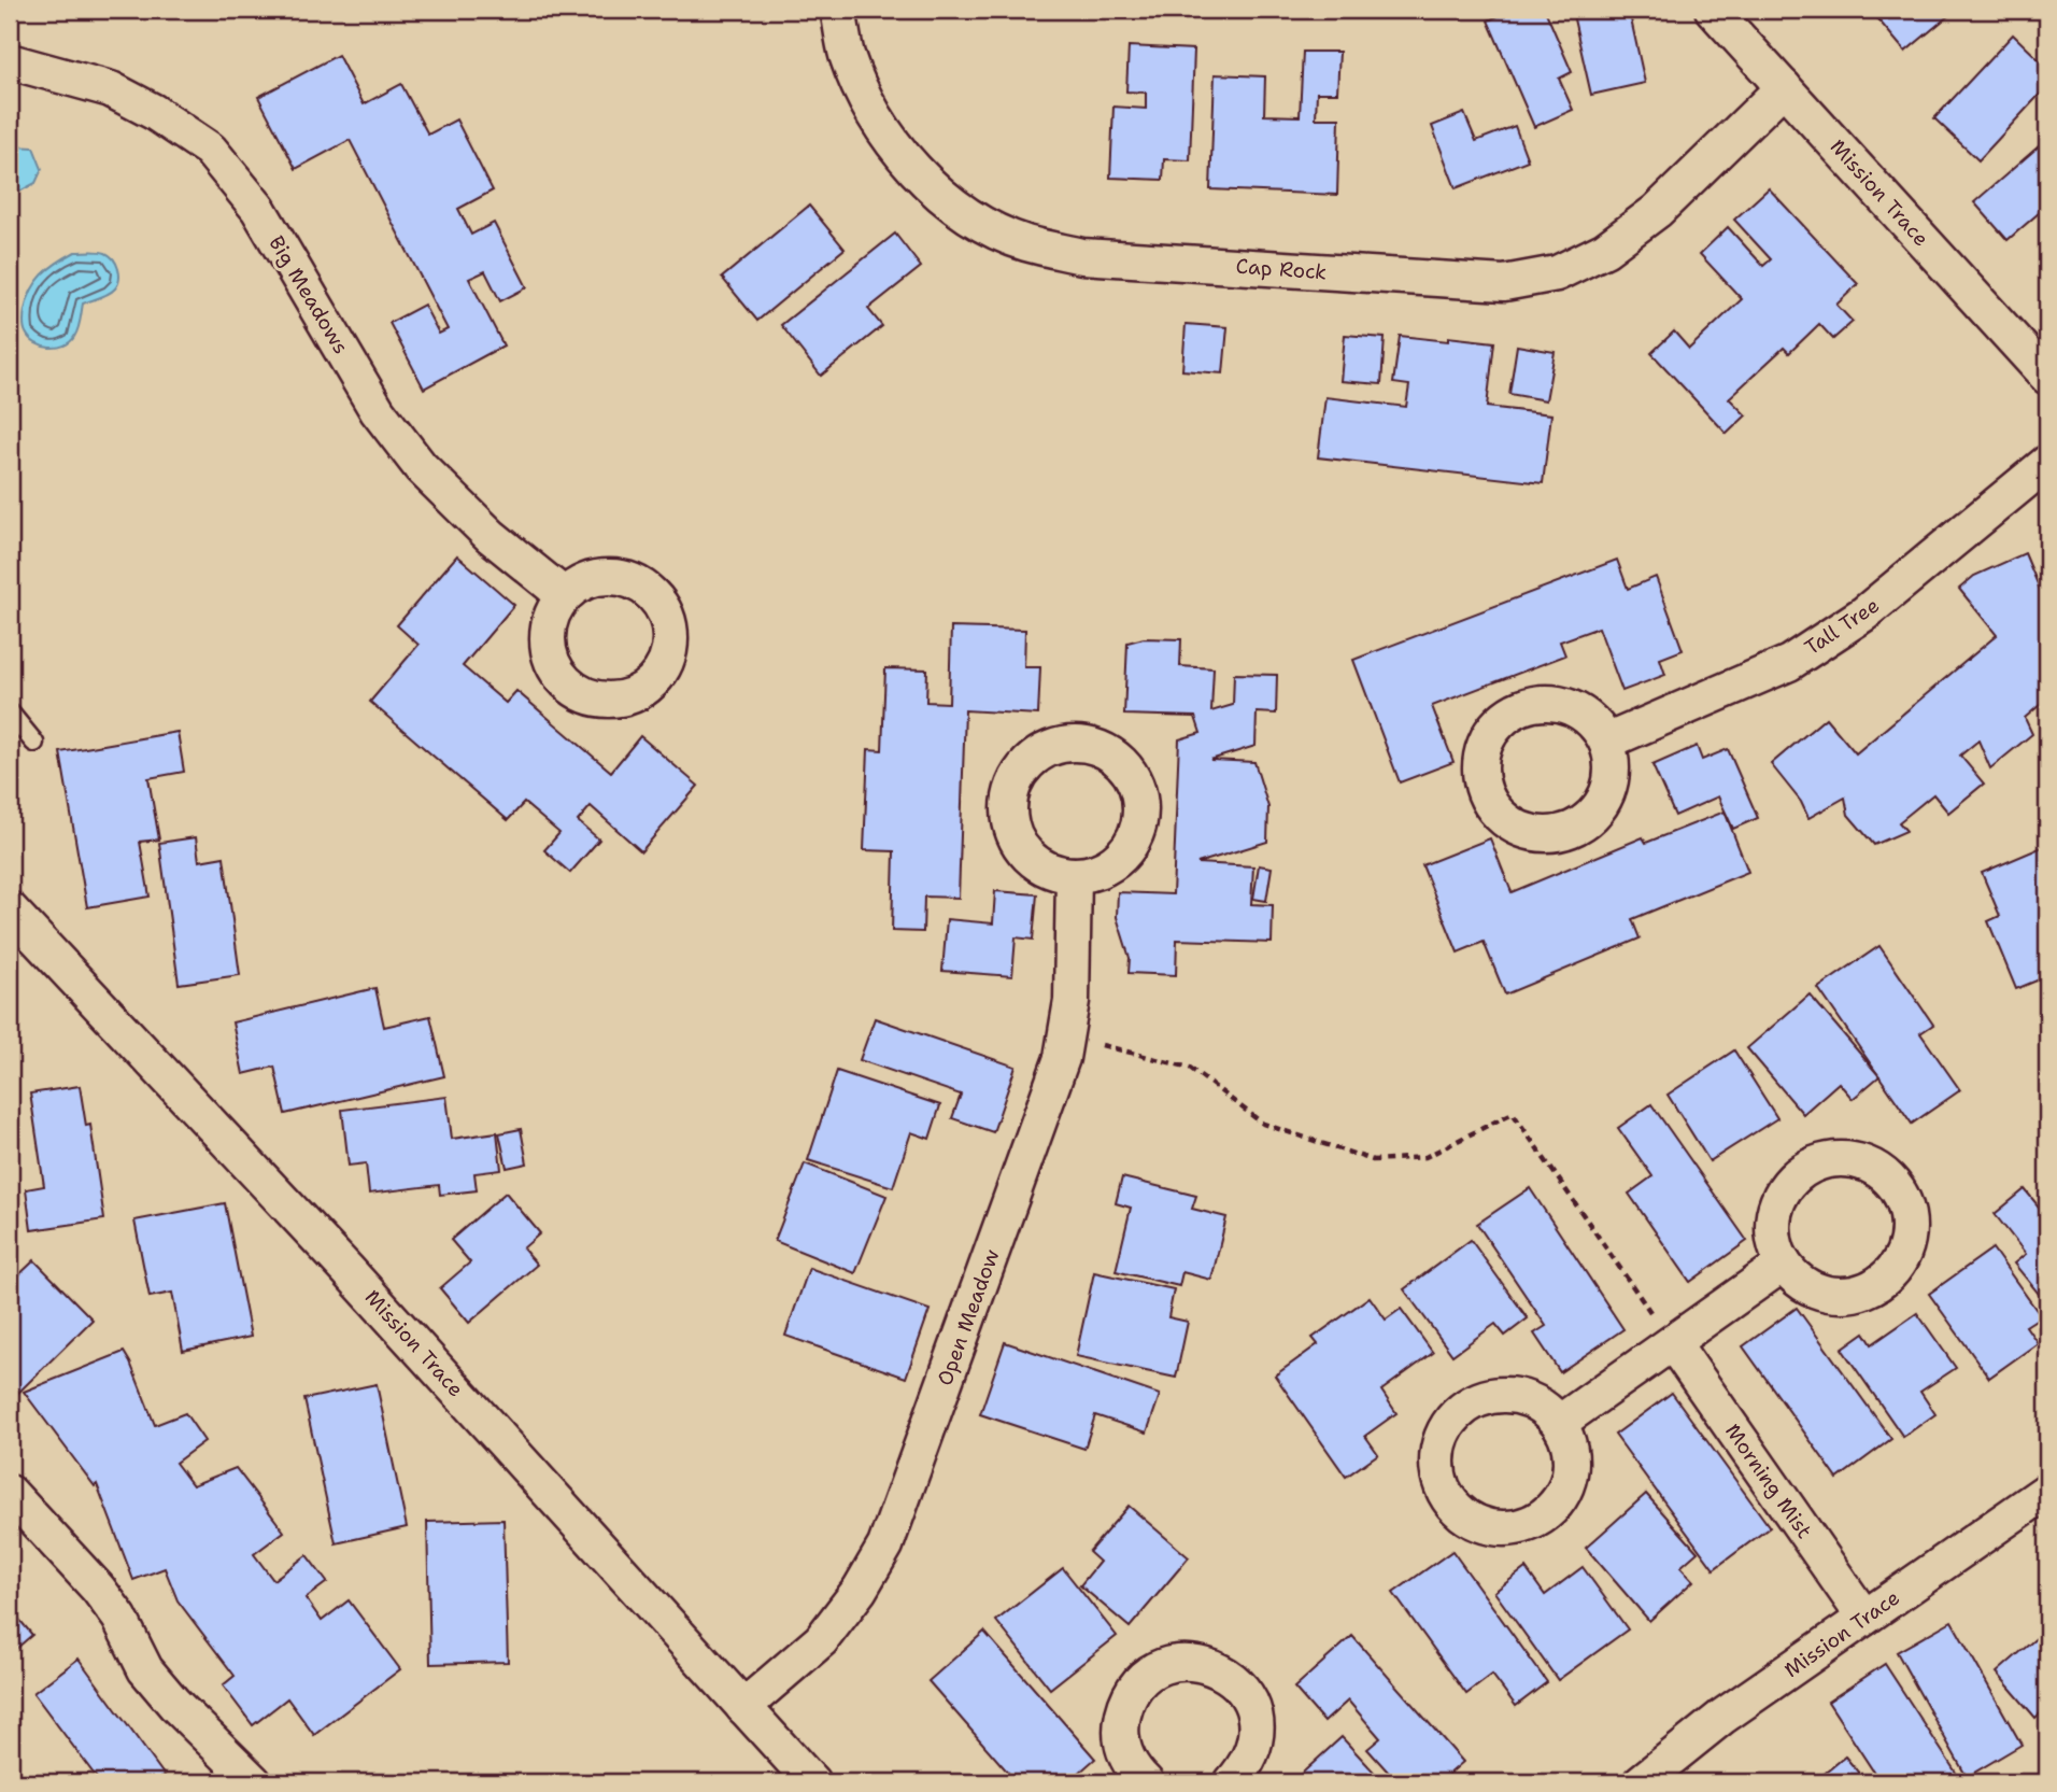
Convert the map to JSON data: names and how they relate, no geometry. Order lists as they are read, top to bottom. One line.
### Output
{"streets":{"street":["Mission Trace","Cap Rock","Big Meadows","Tall Tree","Open Meadow","Morning Mist"]},"crossings":[["Mission Trace","Cap Rock"],["Mission Trace","Open Meadow"],["Mission Trace","Morning Mist"]]}
